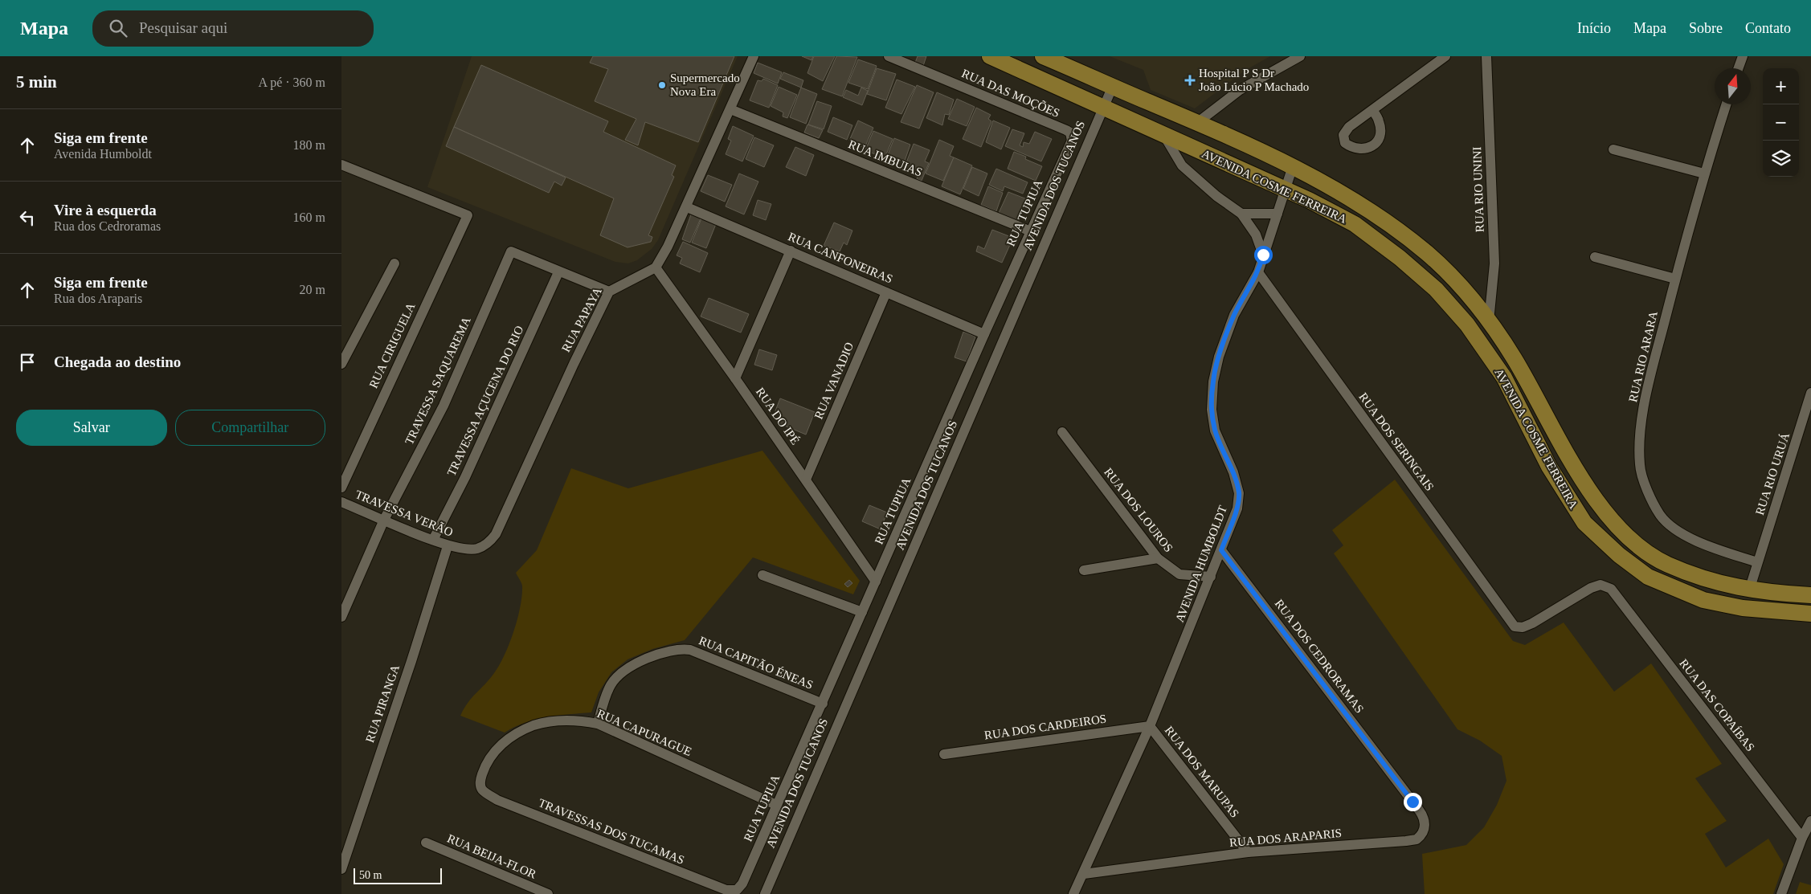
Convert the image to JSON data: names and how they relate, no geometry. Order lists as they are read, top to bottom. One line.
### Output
{"streets":{"main road":["AVENIDA COSME FERREIRA"],"street":["RUA DAS MOÇÕES","RUA IMBUIAS","AVENIDA DOS TUCANOS","RUA RIO UNINI","RUA TUPIUA","RUA CANFONEIRAS","RUA PAPAYA","RUA CIRIGUELA","RUA RIO ARARA","TRAVESSA SAQUAREMA","RUA VANADIO","TRAVESSA AÇUCENA DO RIO","RUA DO IPÉ","RUA DOS SERINGAIS","RUA RIO URUÁ","RUA DOS LOUROS","TRAVESSA VERÃO","AVENIDA HUMBOLDT","RUA DOS CEDRORAMAS","RUA CAPITÃO ÉNEAS","RUA PIRANGA","RUA DAS COPAÍBAS","RUA DOS CARDEIROS","RUA CAPURAGUE","RUA DOS MARUPAS","TRAVESSAS DOS TUCAMAS","RUA DOS ARAPARIS","RUA BEIJA-FLOR"]},"crossings":[["RUA DAS MOÇÕES","RUA TUPIUA"],["RUA IMBUIAS","RUA TUPIUA"],["AVENIDA DOS TUCANOS","AVENIDA COSME FERREIRA"],["AVENIDA COSME FERREIRA","RUA RIO UNINI"],["AVENIDA COSME FERREIRA","RUA RIO URUÁ"],["AVENIDA COSME FERREIRA","AVENIDA HUMBOLDT"],["RUA TUPIUA","RUA CANFONEIRAS"],["RUA TUPIUA","RUA DO IPÉ"],["RUA TUPIUA","RUA CAPITÃO ÉNEAS"],["RUA TUPIUA","RUA CAPURAGUE"],["RUA TUPIUA","TRAVESSAS DOS TUCAMAS"],["RUA CANFONEIRAS","RUA VANADIO"],["RUA PAPAYA","RUA DO IPÉ"],["RUA PAPAYA","TRAVESSA VERÃO"],["RUA RIO ARARA","RUA RIO URUÁ"],["TRAVESSA SAQUAREMA","TRAVESSA AÇUCENA DO RIO"],["TRAVESSA SAQUAREMA","TRAVESSA VERÃO"],["RUA VANADIO","RUA DO IPÉ"],["TRAVESSA AÇUCENA DO RIO","TRAVESSA VERÃO"],["RUA DOS SERINGAIS","AVENIDA HUMBOLDT"],["RUA DOS SERINGAIS","RUA DAS COPAÍBAS"],["RUA DOS LOUROS","AVENIDA HUMBOLDT"],["TRAVESSA VERÃO","RUA PIRANGA"],["AVENIDA HUMBOLDT","RUA DOS CEDRORAMAS"],["AVENIDA HUMBOLDT","RUA DOS CARDEIROS"],["AVENIDA HUMBOLDT","RUA DOS MARUPAS"],["AVENIDA HUMBOLDT","RUA DOS ARAPARIS"],["RUA DOS CEDRORAMAS","RUA DOS ARAPARIS"],["RUA CAPITÃO ÉNEAS","RUA CAPURAGUE"],["RUA DOS CARDEIROS","RUA DOS MARUPAS"],["RUA CAPURAGUE","TRAVESSAS DOS TUCAMAS"],["RUA DOS MARUPAS","RUA DOS ARAPARIS"]],"places":{"health":["Hospital P S Dr João Lúcio P Machado"],"other":["Supermercado Nova Era"]},"scale_bar":"50 m","north":"top","page":{"header":"Mapa","search":"Pesquisar aqui","nav":["Início","Mapa","Sobre","Contato"],"heading":["5 min","A pé · 360 m"],"map_buttons":["+","−"],"list":[["Siga em frente","Avenida Humboldt","180 m"],["Vire à esquerda","Rua dos Cedroramas","160 m"],["Siga em frente","Rua dos Araparis","20 m"],"Chegada ao destino"],"buttons":["Salvar","Compartilhar"],"scale":"50 m"}}
